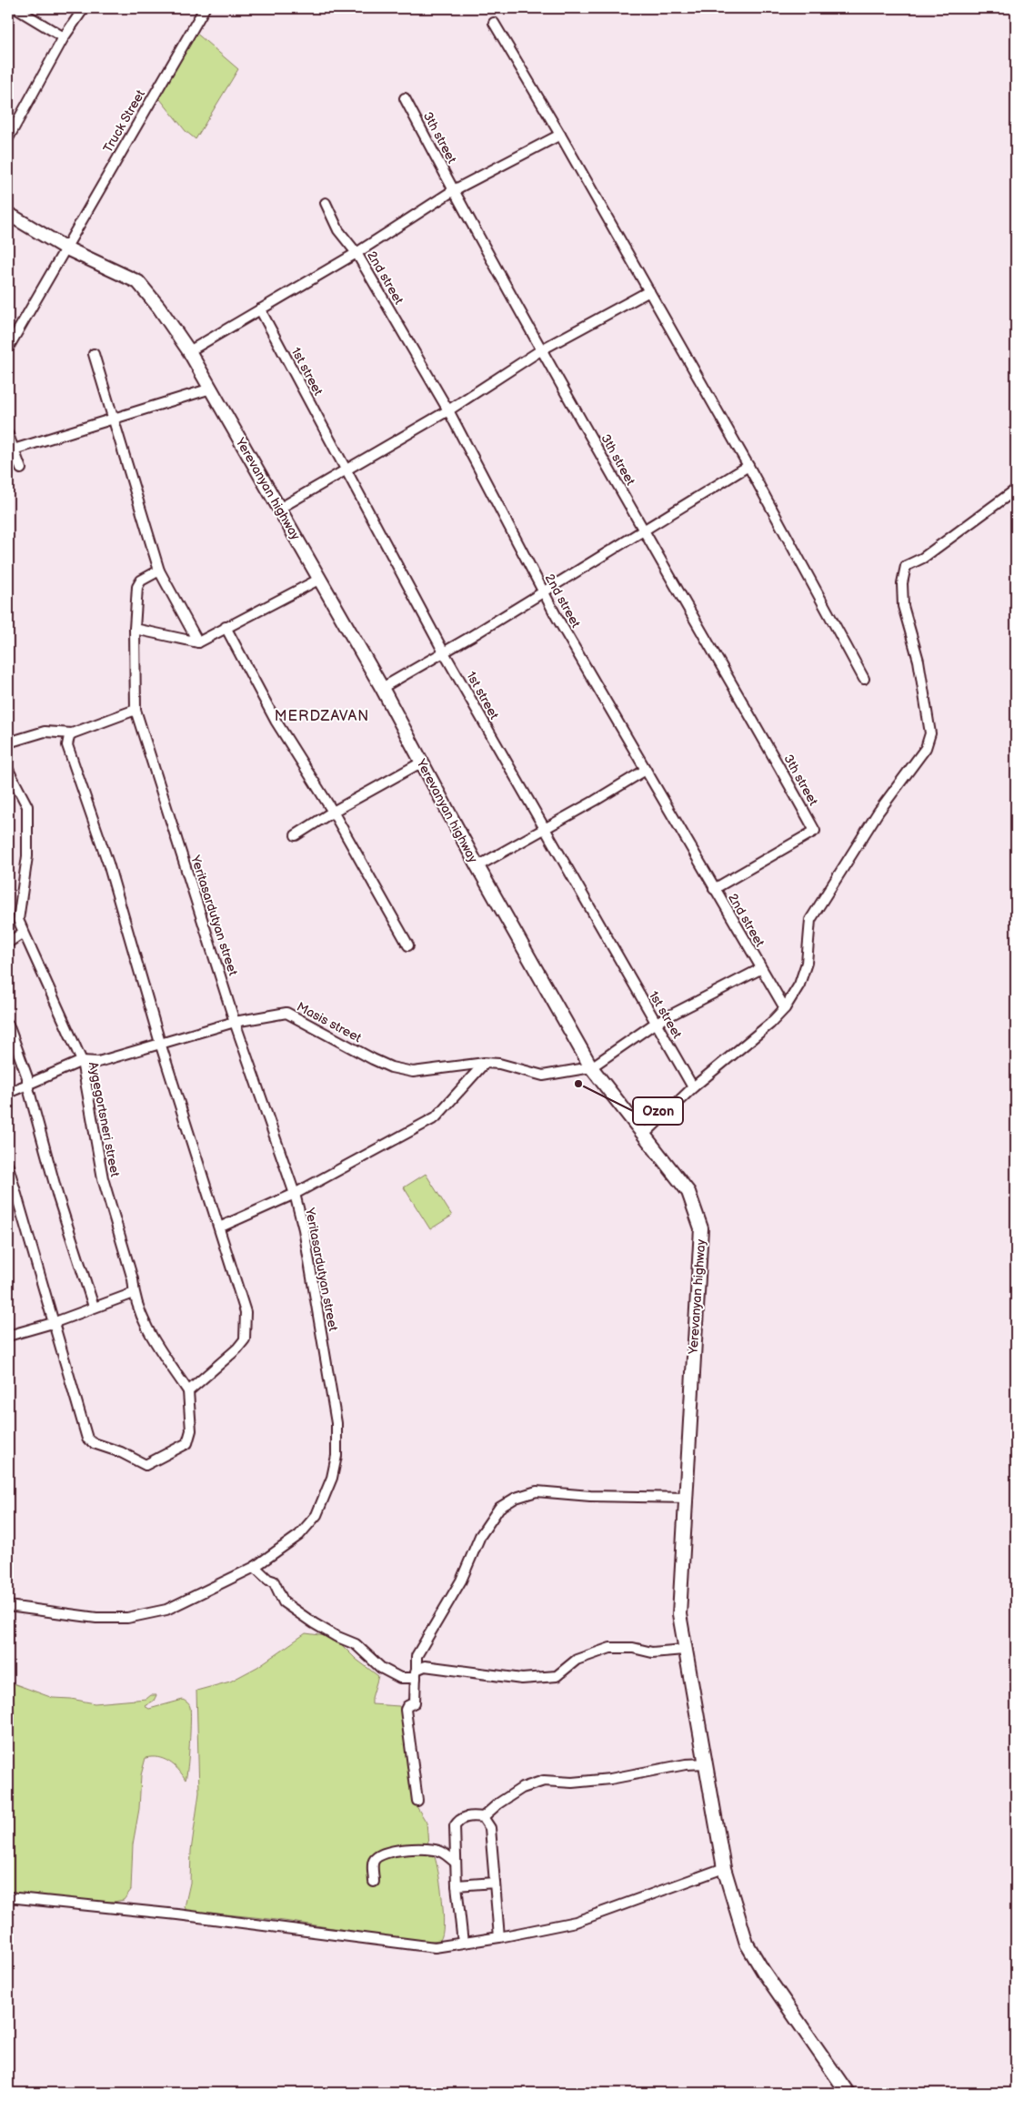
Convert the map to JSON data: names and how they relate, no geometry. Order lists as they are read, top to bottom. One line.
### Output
{"streets":{"main road":["Yerevanyan highway"],"street":["Truck Street","3th street","2nd street","1st street","Yeritasardutyan street","Masis street","Aygegortsneri street"]},"crossings":[["Truck Street","Yerevanyan highway"],["3th street","2nd street"],["Yerevanyan highway","Masis street"],["Yeritasardutyan street","Masis street"],["Masis street","Aygegortsneri street"]],"districts":["MERDZAVAN"],"places":["Ozon"]}
